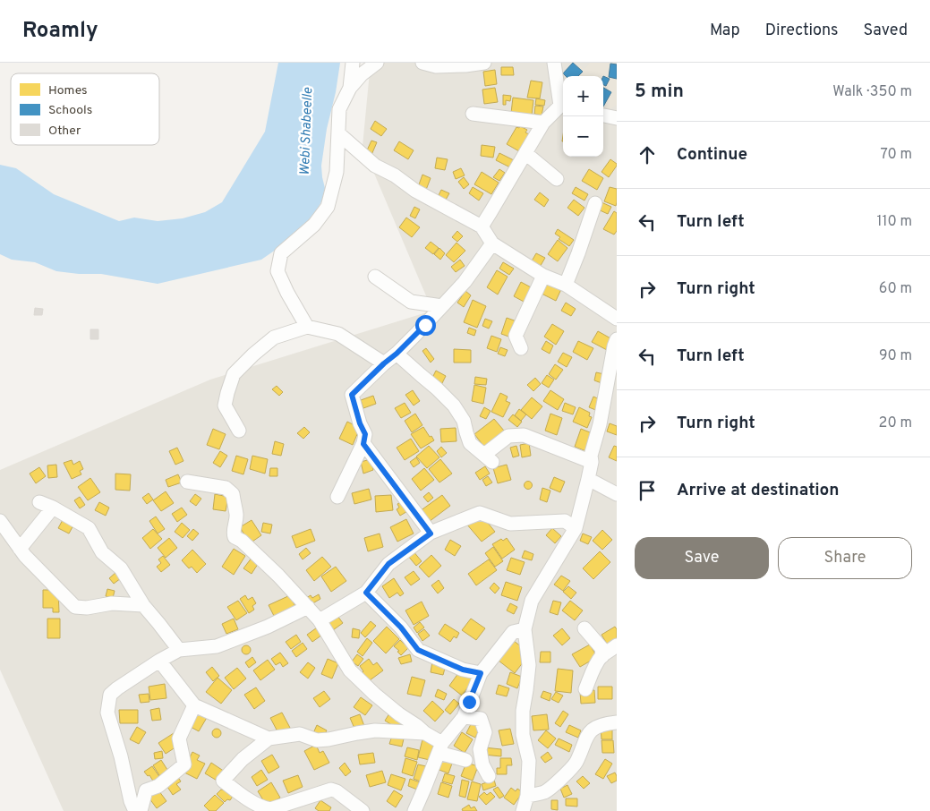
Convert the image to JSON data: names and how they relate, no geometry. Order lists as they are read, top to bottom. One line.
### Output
{"water":["Webi Shabeelle"],"legend":["Homes","Schools","Other"],"page":{"header":"Roamly","nav":["Map","Directions","Saved"],"heading":["5 min","Walk · 350 m"],"map_buttons":["+","−"],"list":[["Continue","70 m"],["Turn left","110 m"],["Turn right","60 m"],["Turn left","90 m"],["Turn right","20 m"],"Arrive at destination"],"buttons":["Save","Share"]}}
